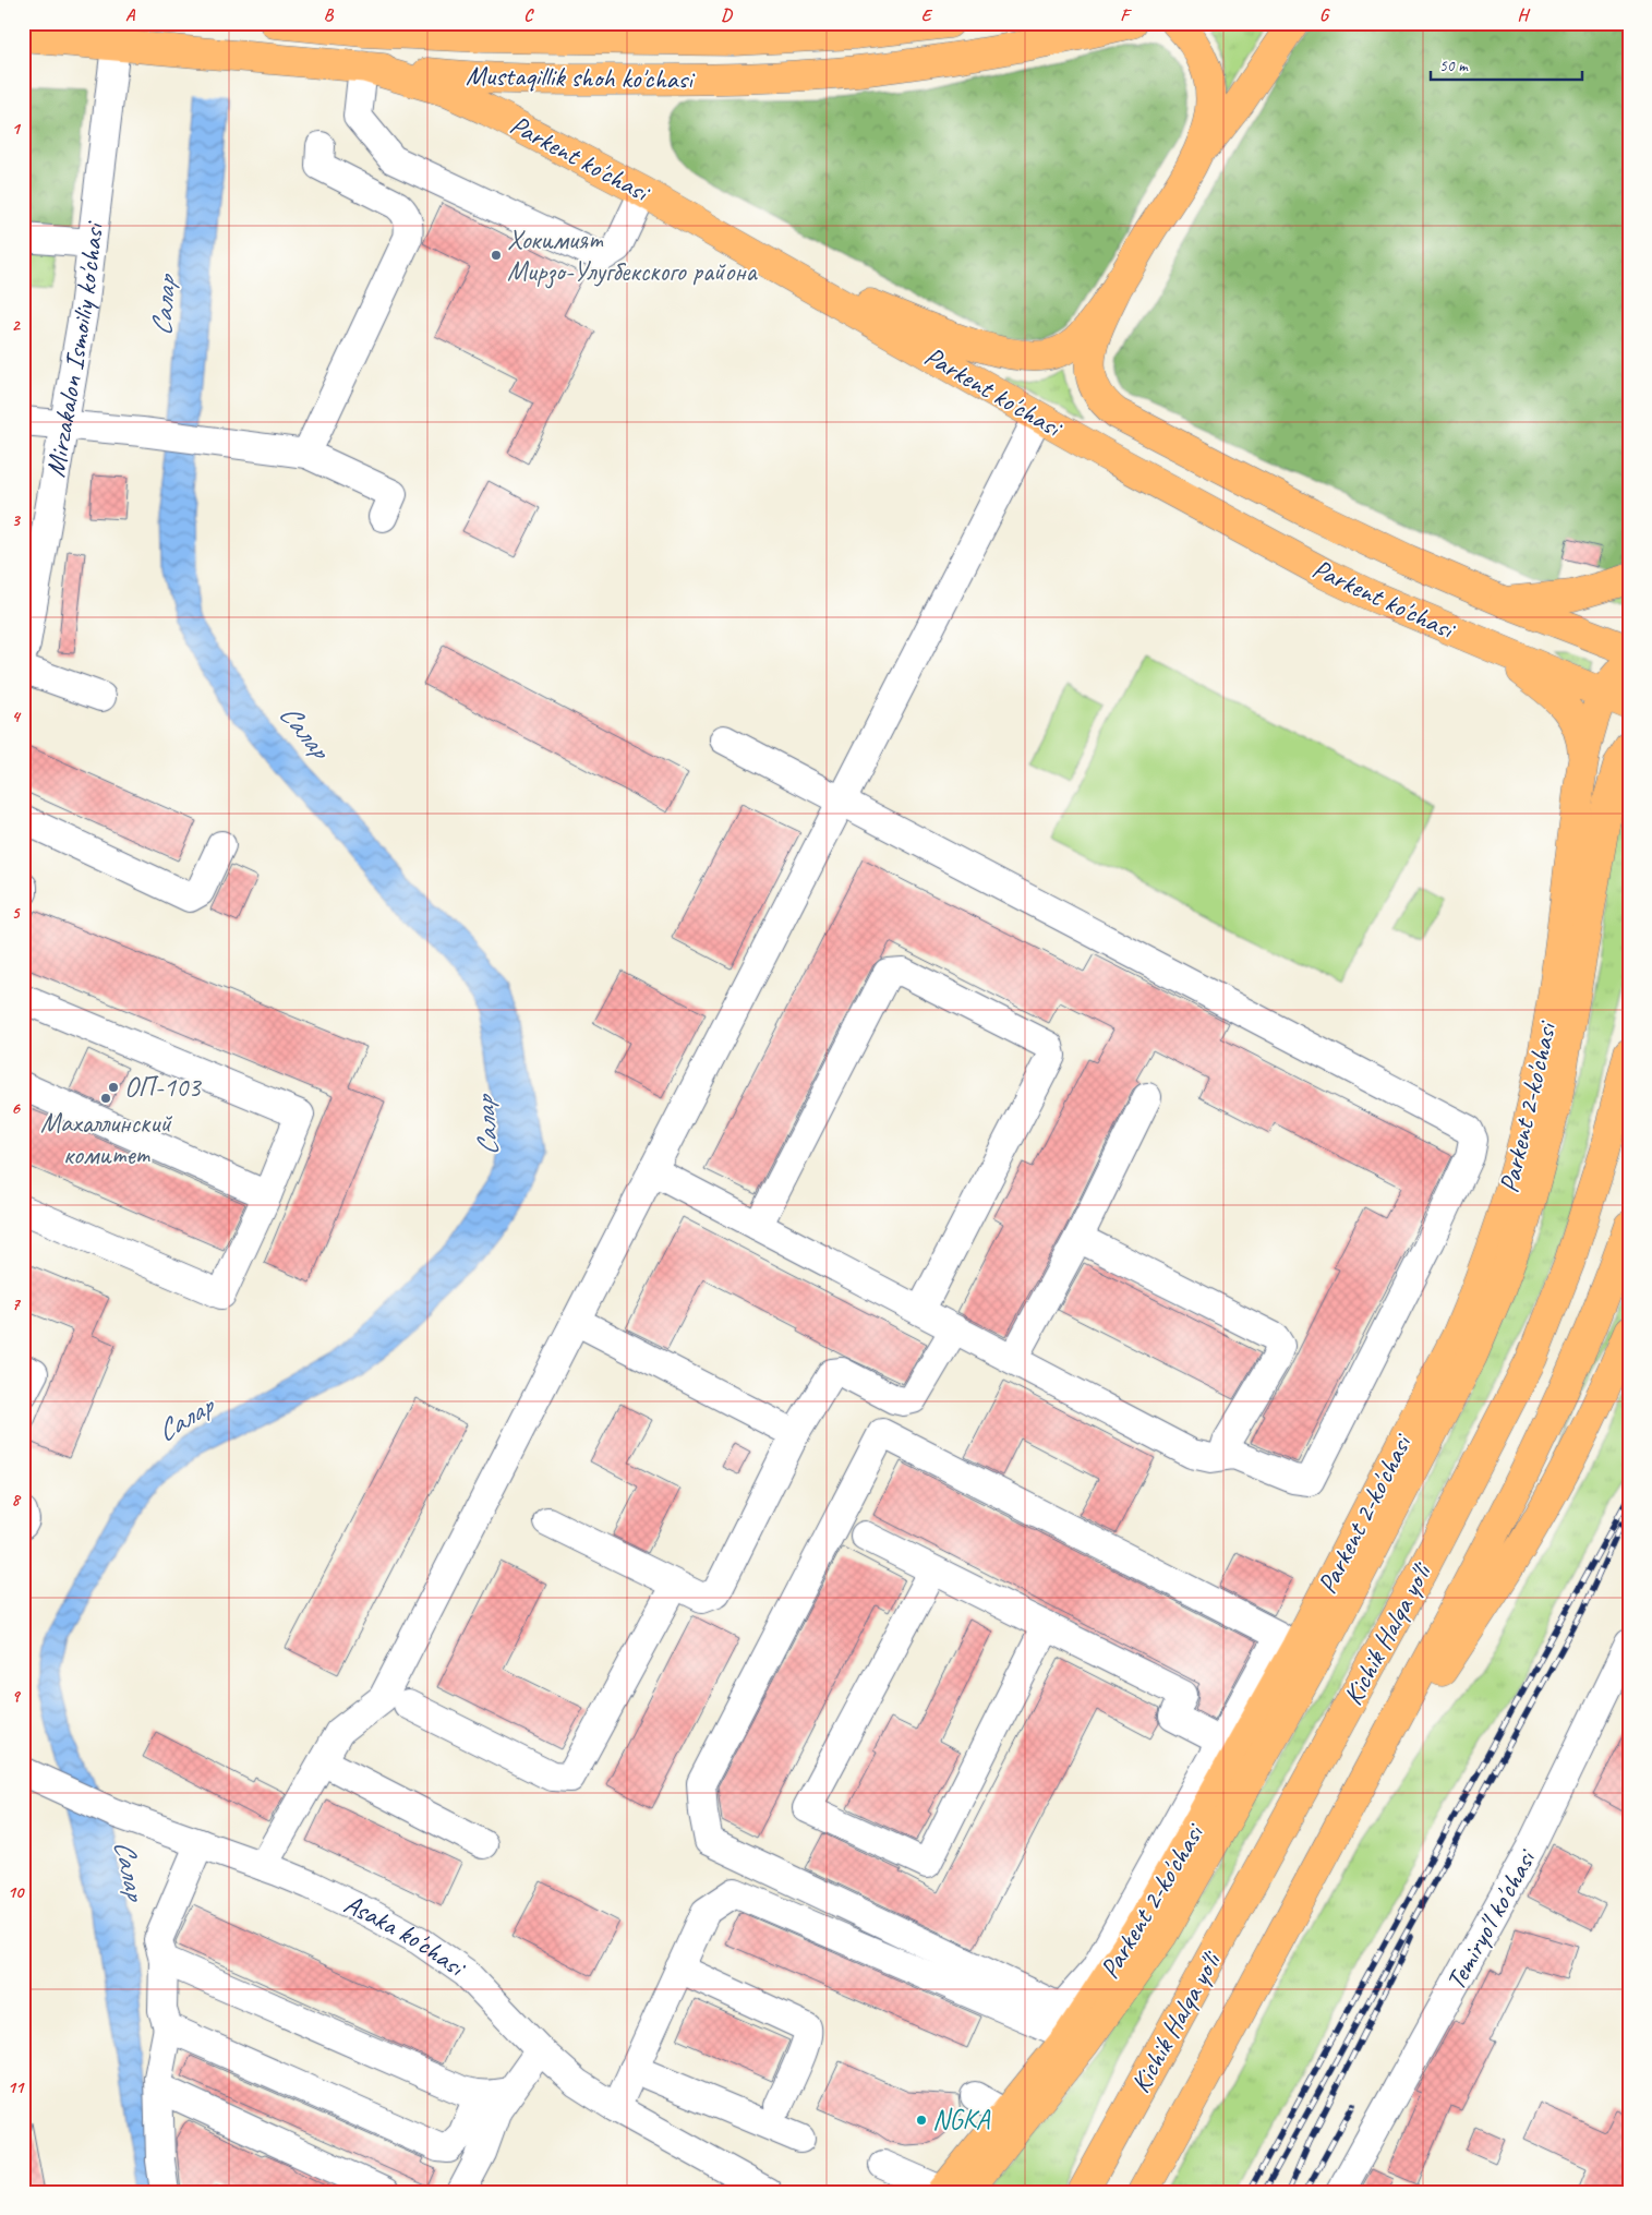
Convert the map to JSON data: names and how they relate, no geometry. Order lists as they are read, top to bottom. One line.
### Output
{"streets":{"main road":["Mustaqillik shoh ko'chasi","Parkent ko'chasi","Parkent 2-ko'chasi","Kichik Halqa yo'li"],"street":["Mirzakalon Ismoiliy ko'chasi","Temiryo'l ko'chasi","Asaka ko'chasi"]},"crossings":[["Mustaqillik shoh ko'chasi","Parkent ko'chasi"],["Mustaqillik shoh ko'chasi","Mirzakalon Ismoiliy ko'chasi"],["Parkent ko'chasi","Parkent 2-ko'chasi"]],"water":["Салар"],"places":["Хокимият Мирзо-Улугбекского района","ОП-103","Махаллинский комитет","NGKA"],"scale_bar":"50 m","grid":{"columns":["A","B","C","D","E","F","G","H"],"rows":["1","2","3","4","5","6","7","8","9","10","11"]}}
